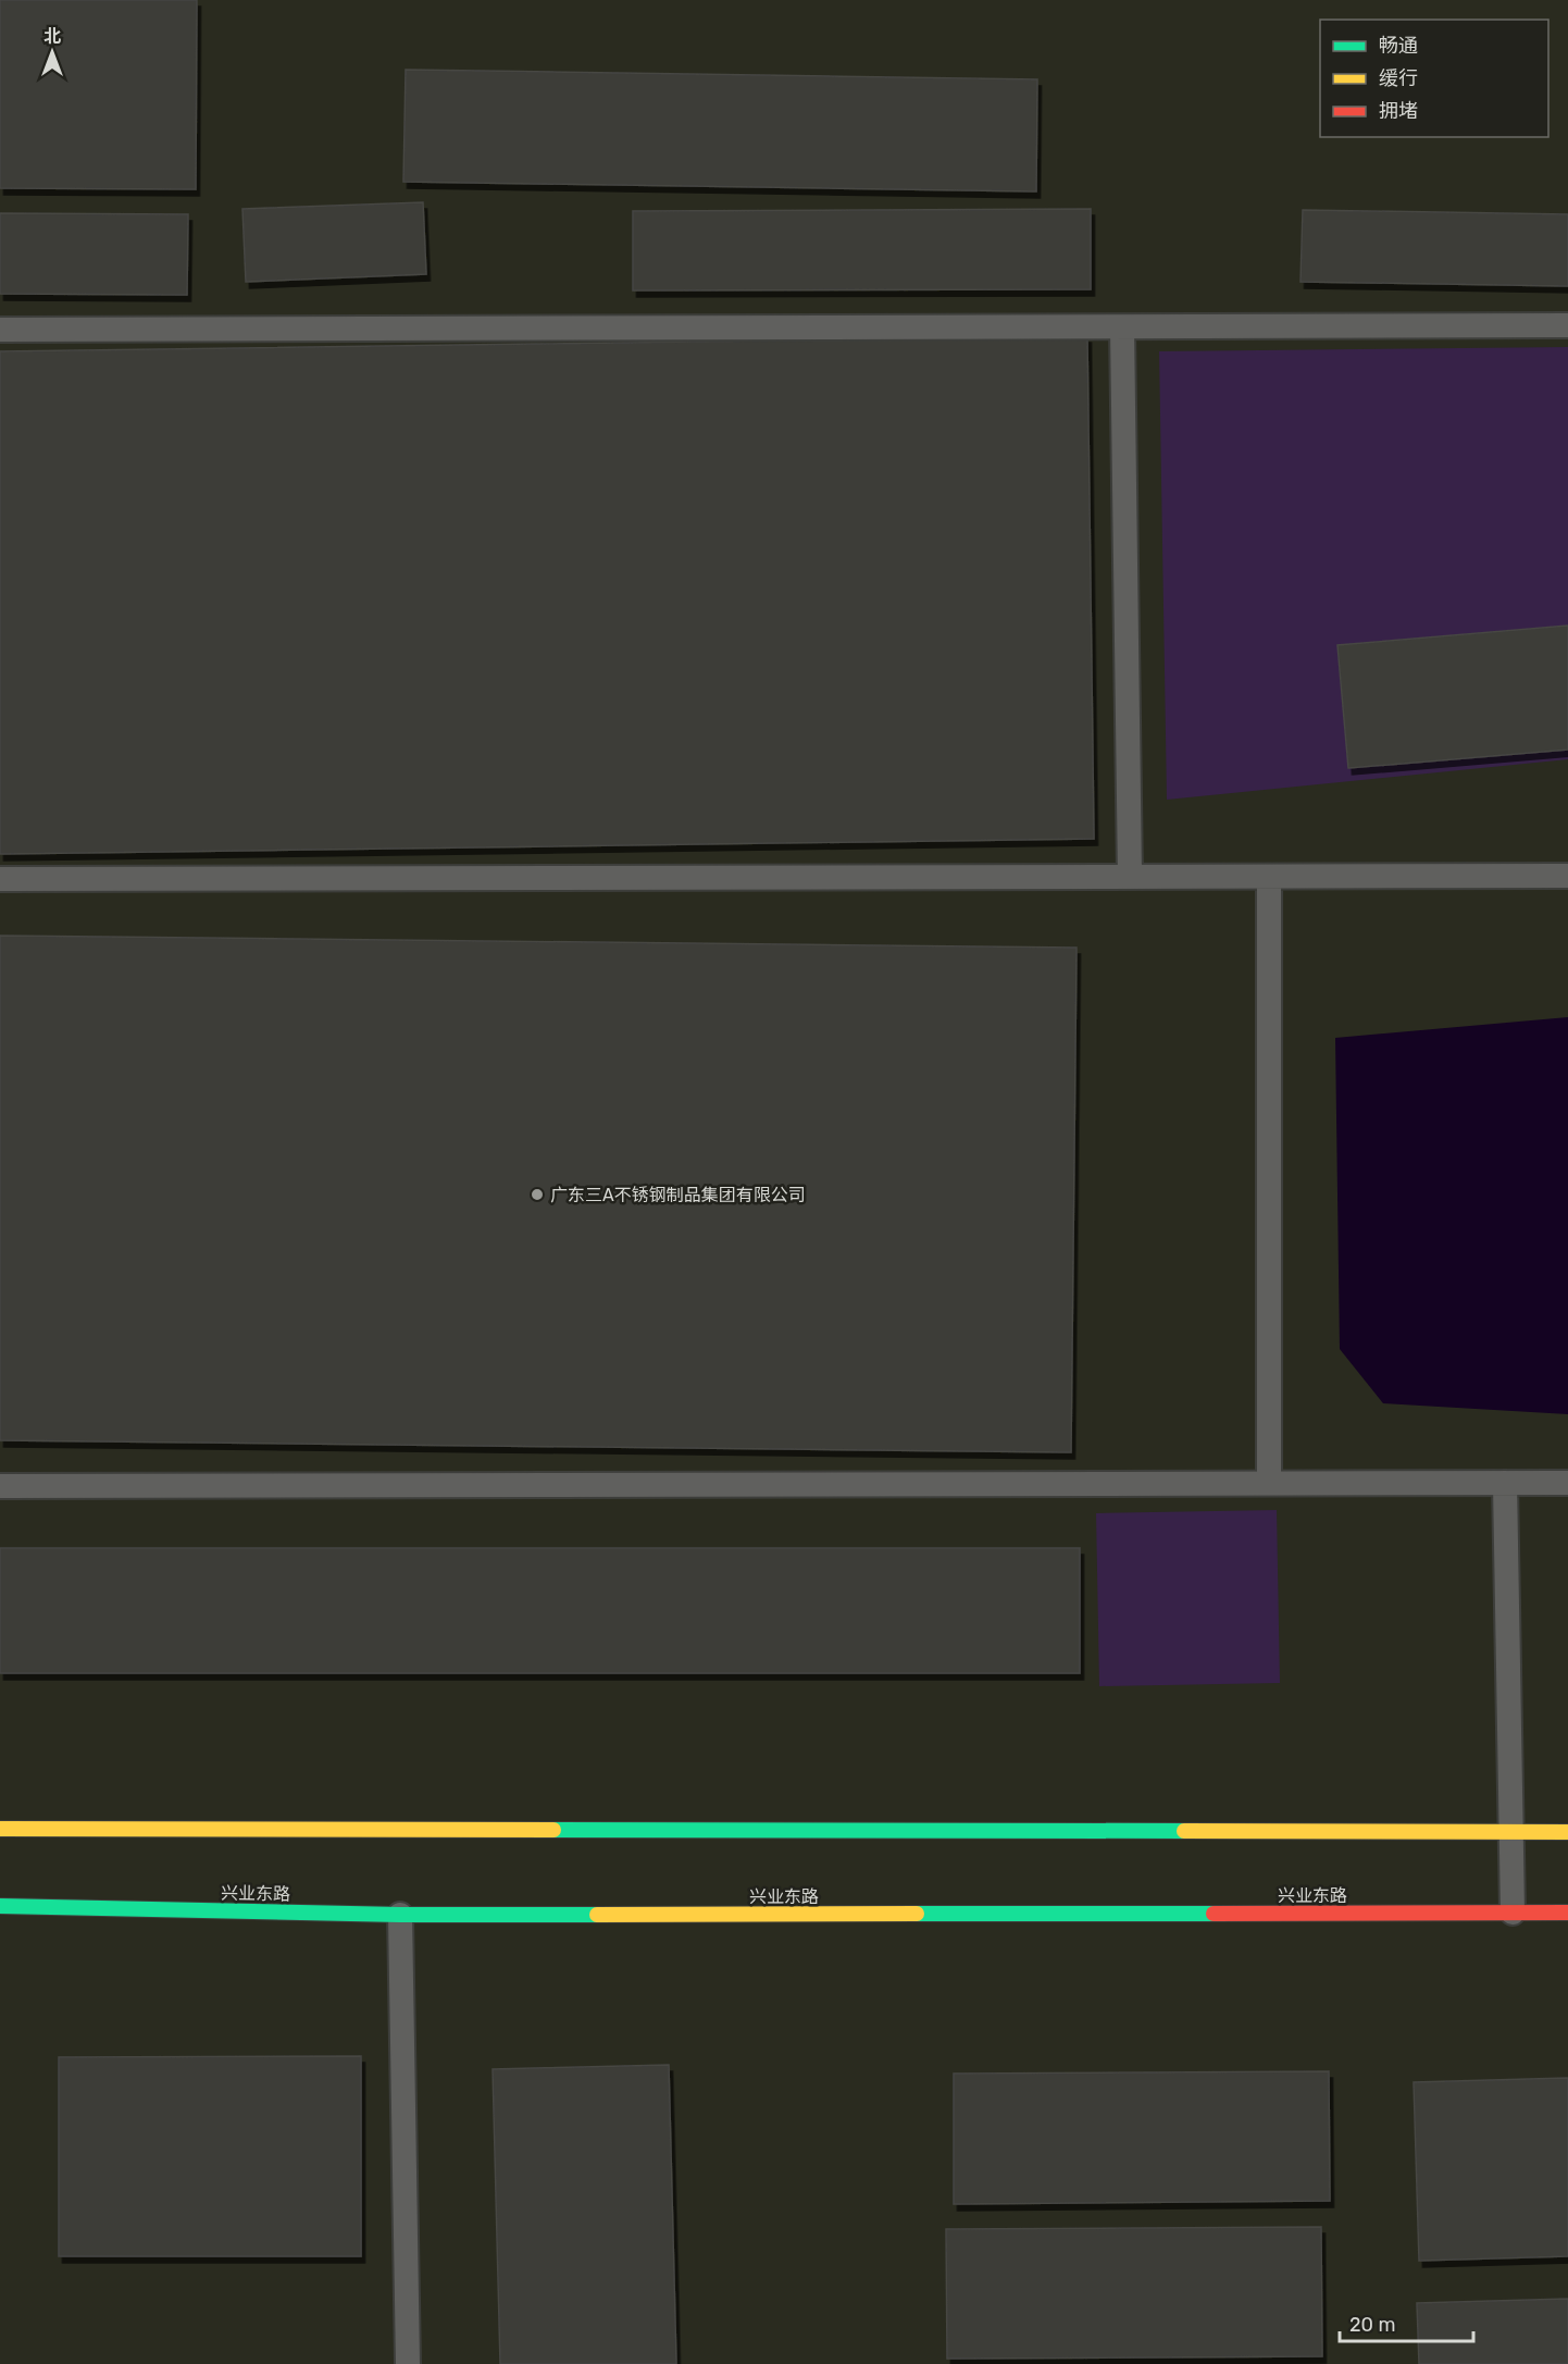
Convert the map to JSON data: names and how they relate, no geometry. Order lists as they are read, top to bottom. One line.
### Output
{"streets":{"street":["兴业东路"]},"places":["广东三A不锈钢制品集团有限公司"],"legend":["畅通","缓行","拥堵"],"scale_bar":"20 m","north":"top"}
